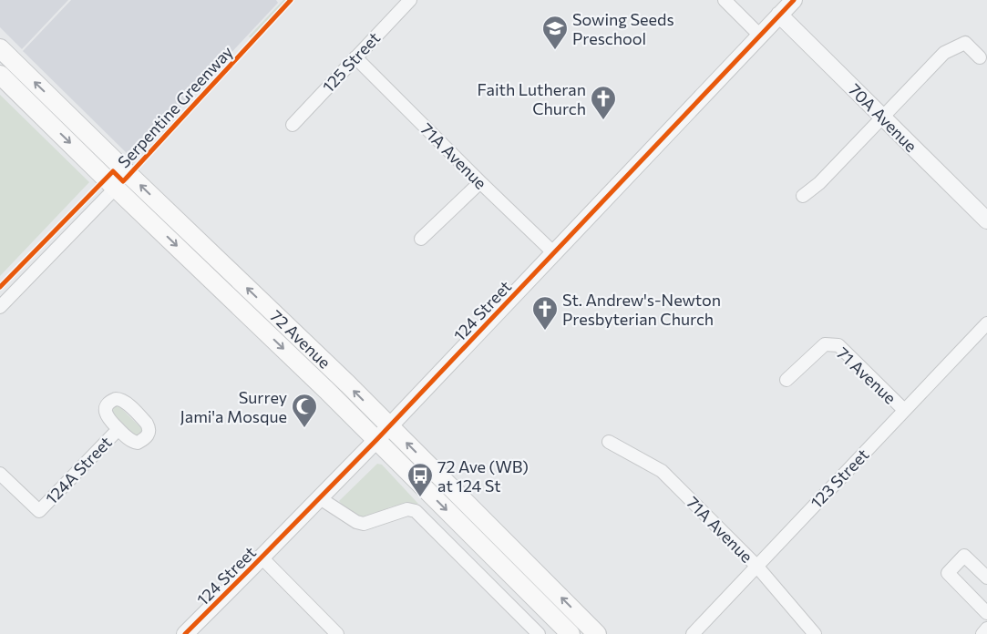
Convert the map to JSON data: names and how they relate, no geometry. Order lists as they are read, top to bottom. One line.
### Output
{"streets":{"main road":["72 Avenue"],"street":["125 Street","70A Avenue","71A Avenue","124 Street","71 Avenue","124A Street","123 Street"],"cycle path":["Serpentine Greenway"]},"crossings":[["125 Street","71A Avenue"],["70A Avenue","124 Street"],["71A Avenue","124 Street"],["71A Avenue","123 Street"],["124 Street","72 Avenue"],["71 Avenue","123 Street"]],"places":{"school or university":["Sowing Seeds Preschool"],"church":["Faith Lutheran Church","St. Andrew's-Newton Presbyterian Church"],"mosque":["Surrey Jami'a Mosque"],"bus stop":["72 Ave (WB) at 124 St"]}}
